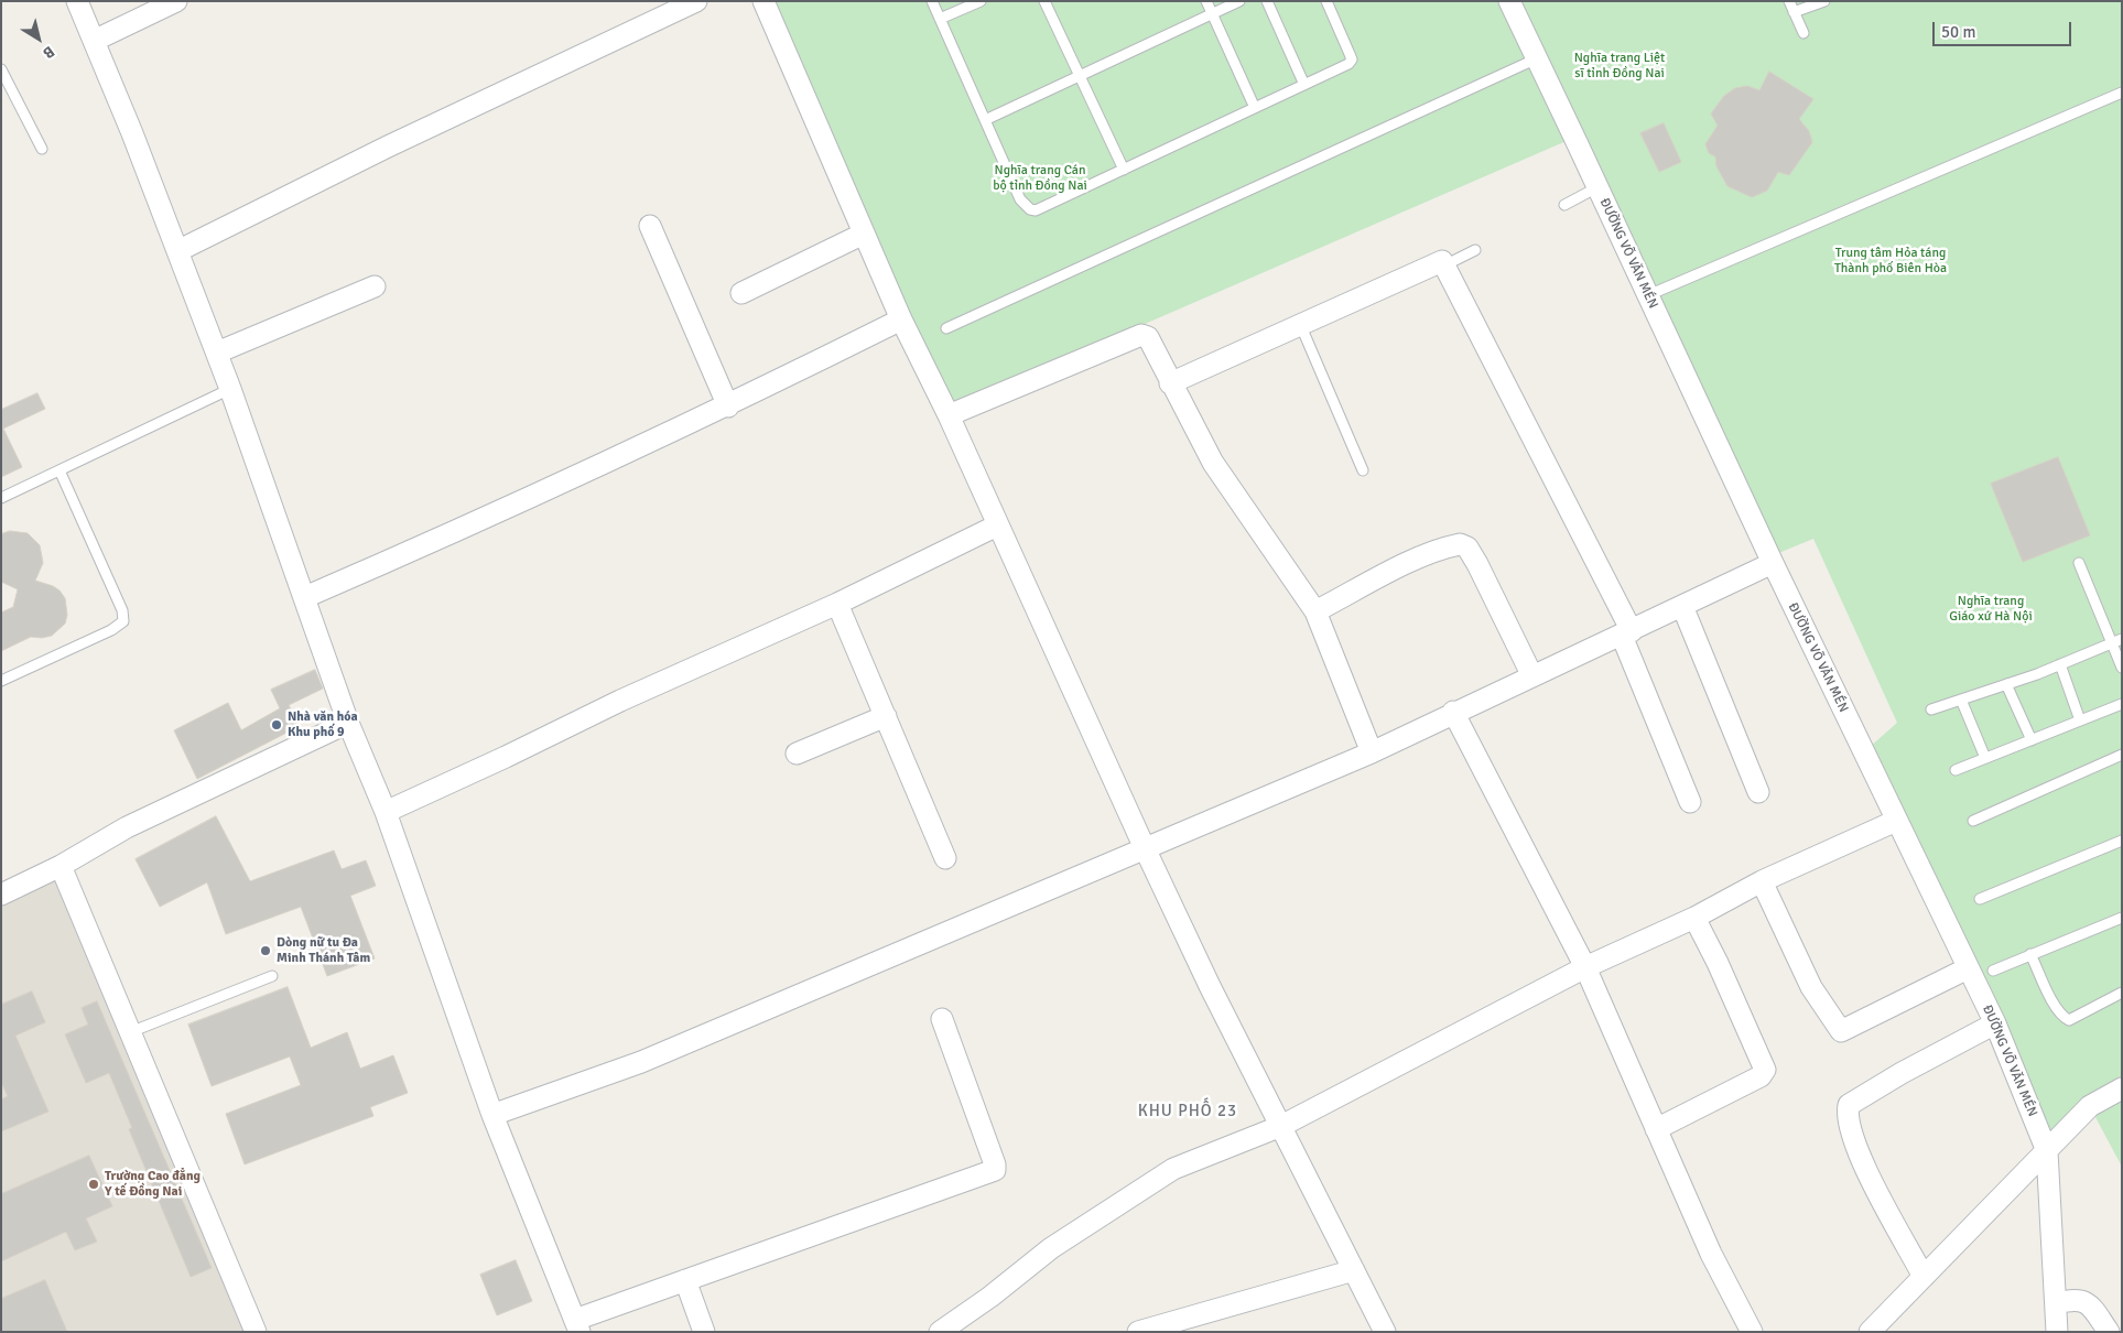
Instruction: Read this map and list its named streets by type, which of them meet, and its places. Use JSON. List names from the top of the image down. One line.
{"streets":{"street":["ĐƯỜNG VÕ VĂN MÉN"]},"districts":["KHU PHỐ 23"],"parks":["Nghĩa trang Liệt sĩ tỉnh Đồng Nai","Nghĩa trang Cán bộ tỉnh Đồng Nai","Trung tâm Hỏa táng Thành phố Biên Hòa","Nghĩa trang Giáo xứ Hà Nội"],"places":["Nhà văn hóa Khu phố 9","Dòng nữ tu Đa Minh Thánh Tâm","Trường Cao đẳng Y tế Đồng Nai"],"scale_bar":"50 m","north":"bottom right"}
